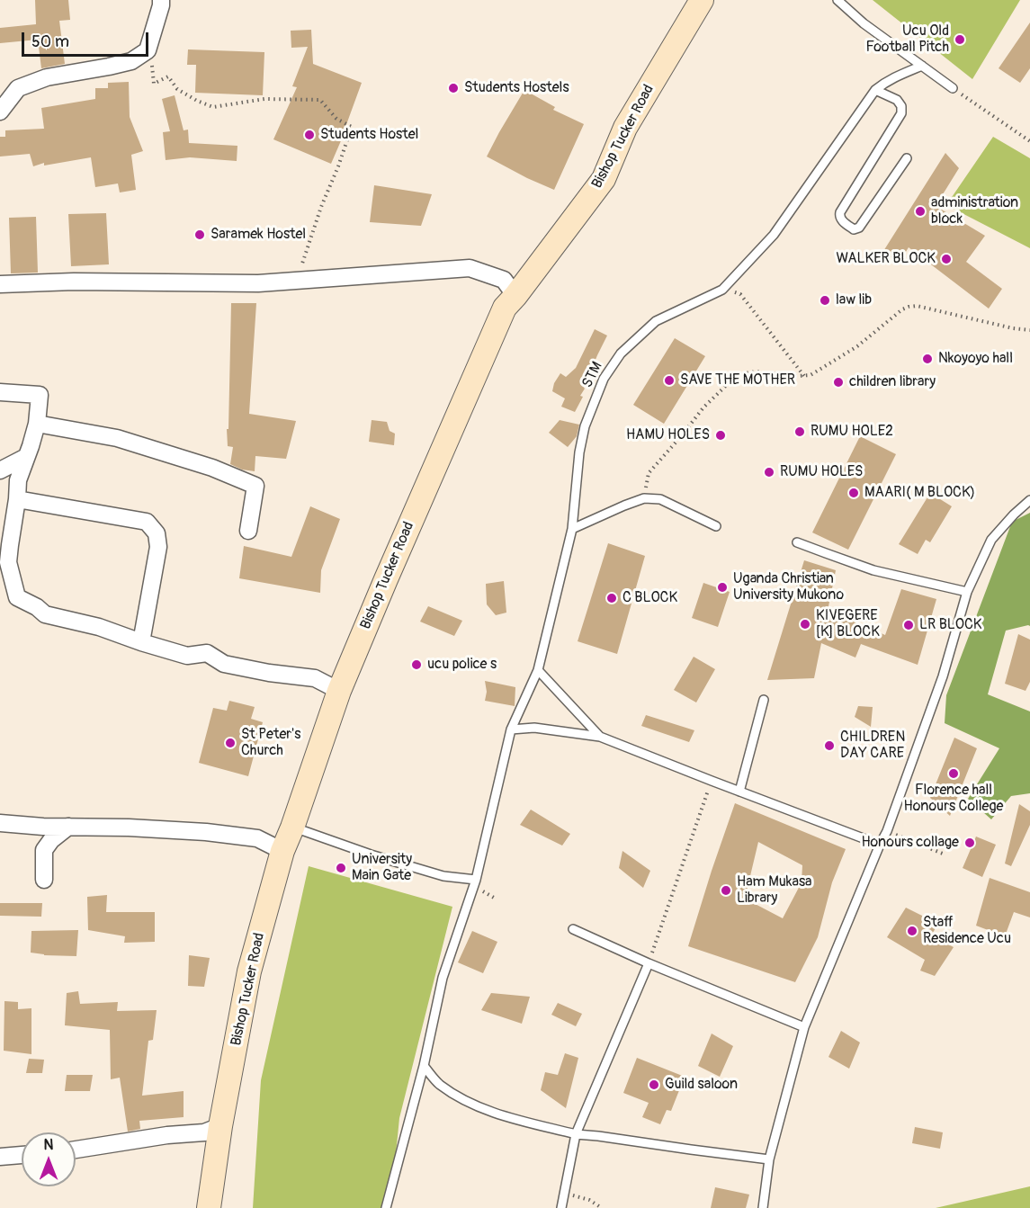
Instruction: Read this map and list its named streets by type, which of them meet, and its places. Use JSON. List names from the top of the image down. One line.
{"streets":{"main road":["Bishop Tucker Road"],"lane":["STM"]},"places":["Ucu Old Football Pitch","Students Hostels","Students Hostel","administration block","Saramek Hostel","WALKER BLOCK","law lib","Nkoyoyo hall","SAVE THE MOTHER","children library","RUMU HOLE2","HAMU HOLES","RUMU HOLES","MAARI( M BLOCK)","Uganda Christian University Mukono","C BLOCK","KIVEGERE [K] BLOCK","LR BLOCK","ucu police s","St Peter's Church","CHILDREN DAY CARE","Florence hall Honours College","Honours collage","University Main Gate","Ham Mukasa Library","Staff Residence Ucu","Guild saloon"],"scale_bar":"50 m","north":"top"}
